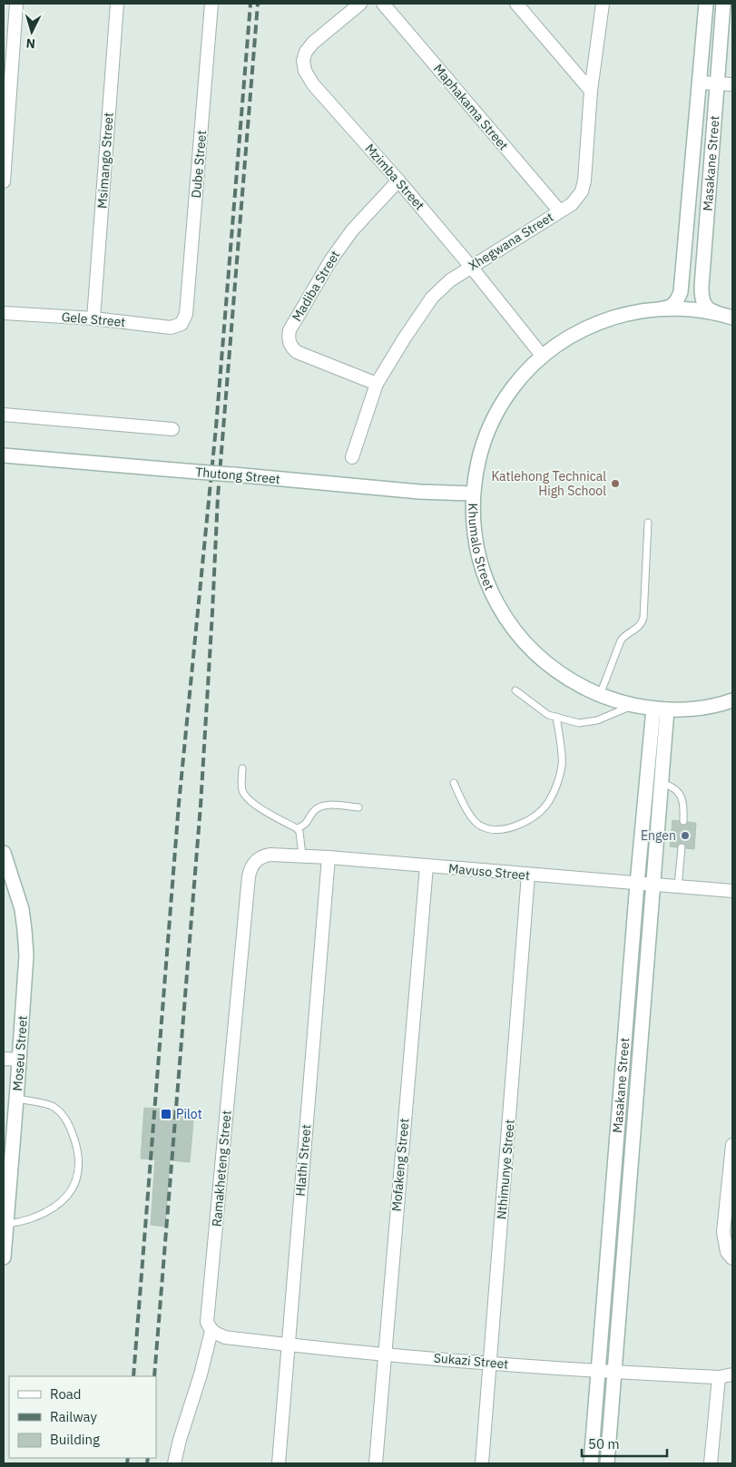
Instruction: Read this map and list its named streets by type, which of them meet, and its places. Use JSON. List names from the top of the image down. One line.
{"streets":{"street":["Maphakama Street","Msimango Street","Masakane Street","Dube Street","Mzimba Street","Xhegwana Street","Madiba Street","Gele Street","Thutong Street","Khumalo Street","Mavuso Street","Moseu Street","Hlathi Street","Mofakeng Street","Ramakheteng Street","Nthimunye Street","Sukazi Street"]},"crossings":[["Maphakama Street","Xhegwana Street"],["Msimango Street","Gele Street"],["Masakane Street","Khumalo Street"],["Masakane Street","Mavuso Street"],["Masakane Street","Sukazi Street"],["Dube Street","Gele Street"],["Mzimba Street","Xhegwana Street"],["Mzimba Street","Madiba Street"],["Mzimba Street","Khumalo Street"],["Xhegwana Street","Madiba Street"],["Thutong Street","Khumalo Street"],["Mavuso Street","Hlathi Street"],["Mavuso Street","Mofakeng Street"],["Mavuso Street","Ramakheteng Street"],["Mavuso Street","Nthimunye Street"],["Hlathi Street","Sukazi Street"],["Mofakeng Street","Sukazi Street"],["Ramakheteng Street","Sukazi Street"],["Nthimunye Street","Sukazi Street"]],"places":{"other":["Katlehong Technical High School","Engen"],"transit":["Pilot"]},"legend":["Road","Railway","Building"],"scale_bar":"50 m","north":"bottom"}
